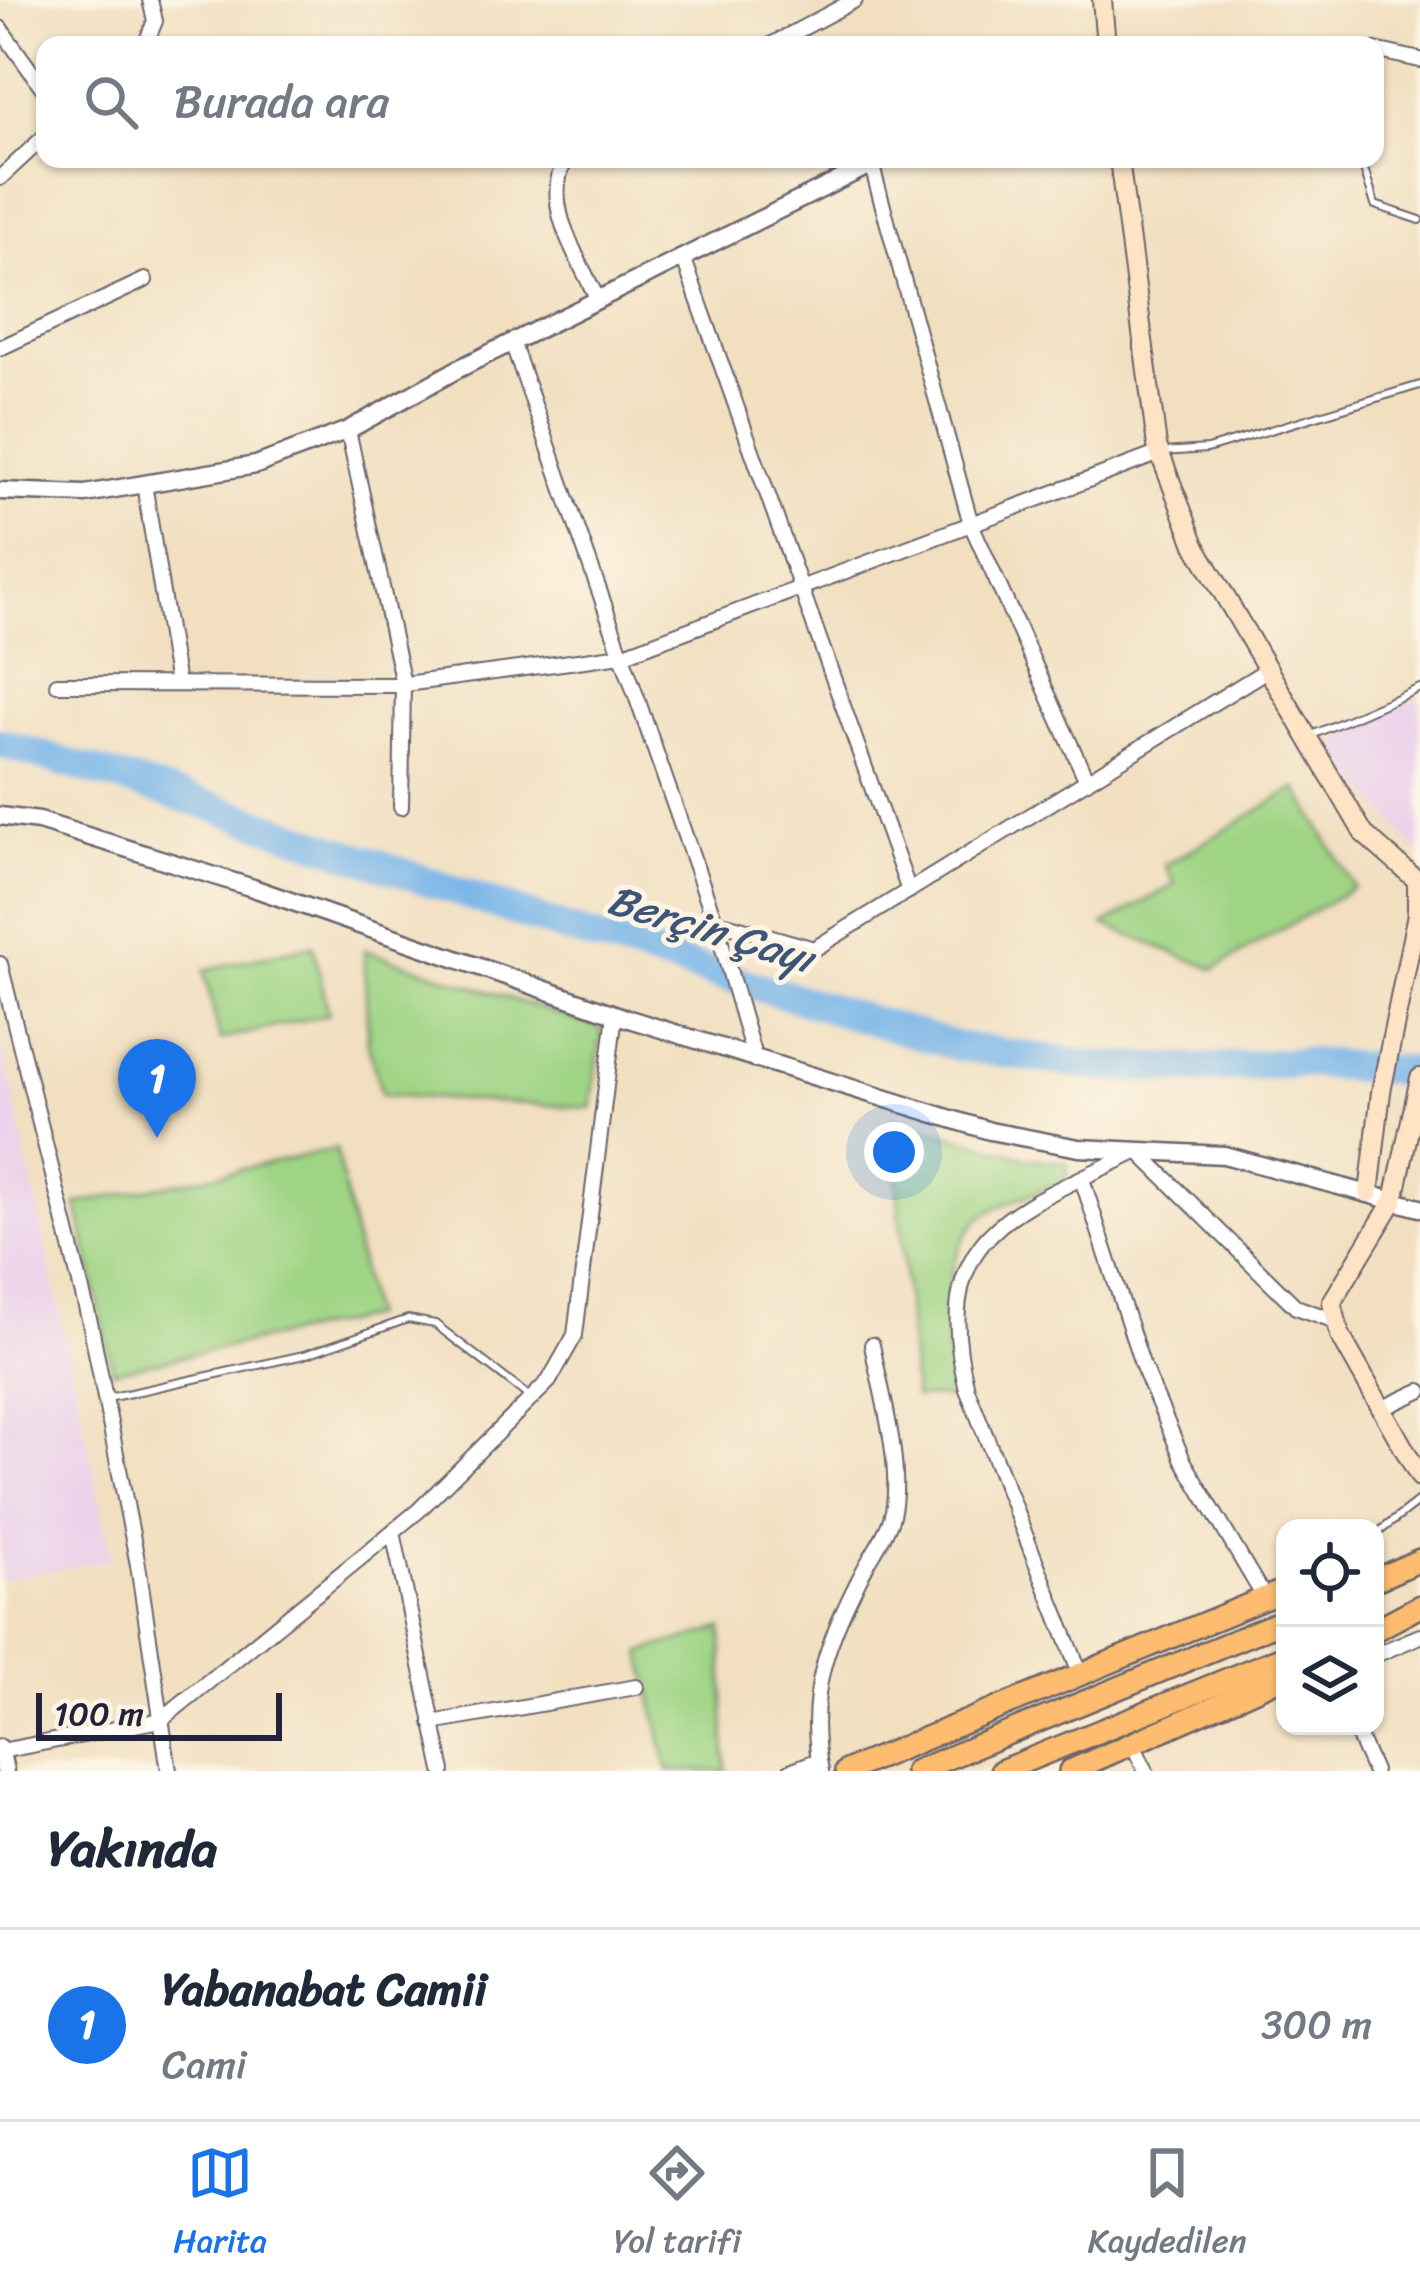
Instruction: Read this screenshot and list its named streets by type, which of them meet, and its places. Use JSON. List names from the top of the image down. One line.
{"water":["Berçin Çayı"],"scale_bar":"100 m","page":{"search":"Burada ara","pins":"1","scale":"100 m","heading":"Yakında","list":[{"mark":"1","name":"Yabanabat Camii","note":"Cami","value":"300 m"}],"nav":["Harita","Yol tarifi","Kaydedilen"]}}
